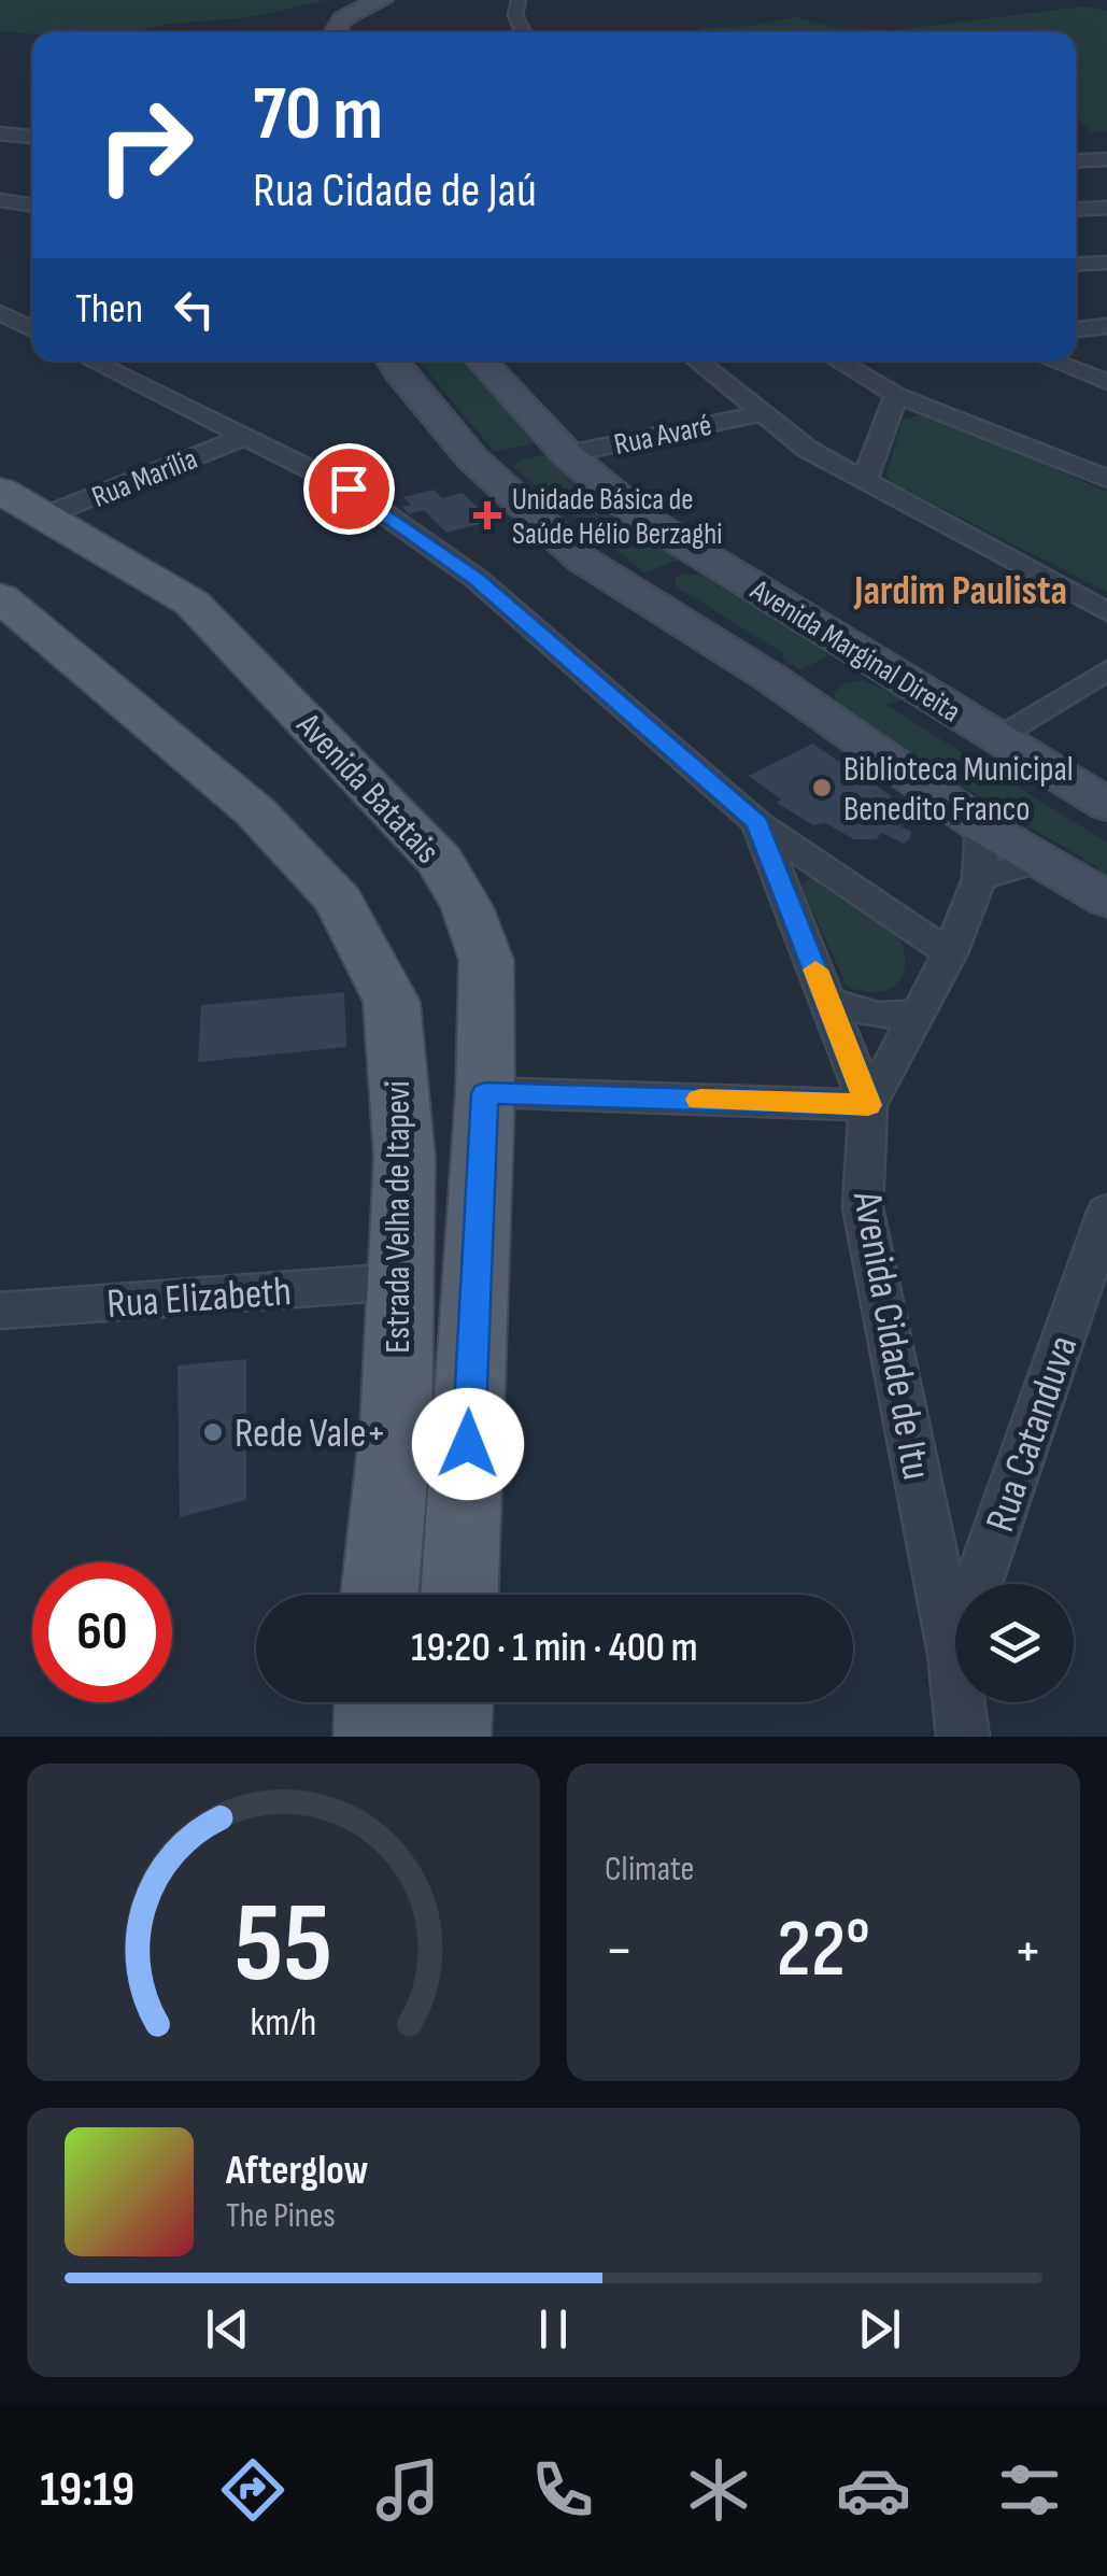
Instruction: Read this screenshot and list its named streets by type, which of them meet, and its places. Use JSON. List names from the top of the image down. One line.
{"streets":{"main road":["Avenida Marginal Direita","Avenida Batatais","Estrada Velha de Itapevi"],"street":["Rua Avaré","Rua Marília","Rua Elizabeth","Avenida Cidade de Itu","Rua Catanduva"]},"crossings":[["Rua Avaré","Avenida Marginal Direita"],["Rua Marília","Avenida Batatais"],["Rua Marília","Avenida Cidade de Itu"],["Estrada Velha de Itapevi","Rua Elizabeth"],["Avenida Cidade de Itu","Rua Catanduva"]],"districts":["Jardim Paulista"],"places":{"health":["Unidade Básica de Saúde Hélio Berzaghi"],"other":["Biblioteca Municipal Benedito Franco","Rede Vale+"]},"page":{"turn":["70 m","Rua Cidade de Jaú"],"then":"Then","limit":"60","trip":"19:20 · 1 min · 400 m","tile":"Climate","heat":["−","22°","+"],"song":["Afterglow","The Pines"],"tabs":"19:19","gauge":["55","km/h"]}}
